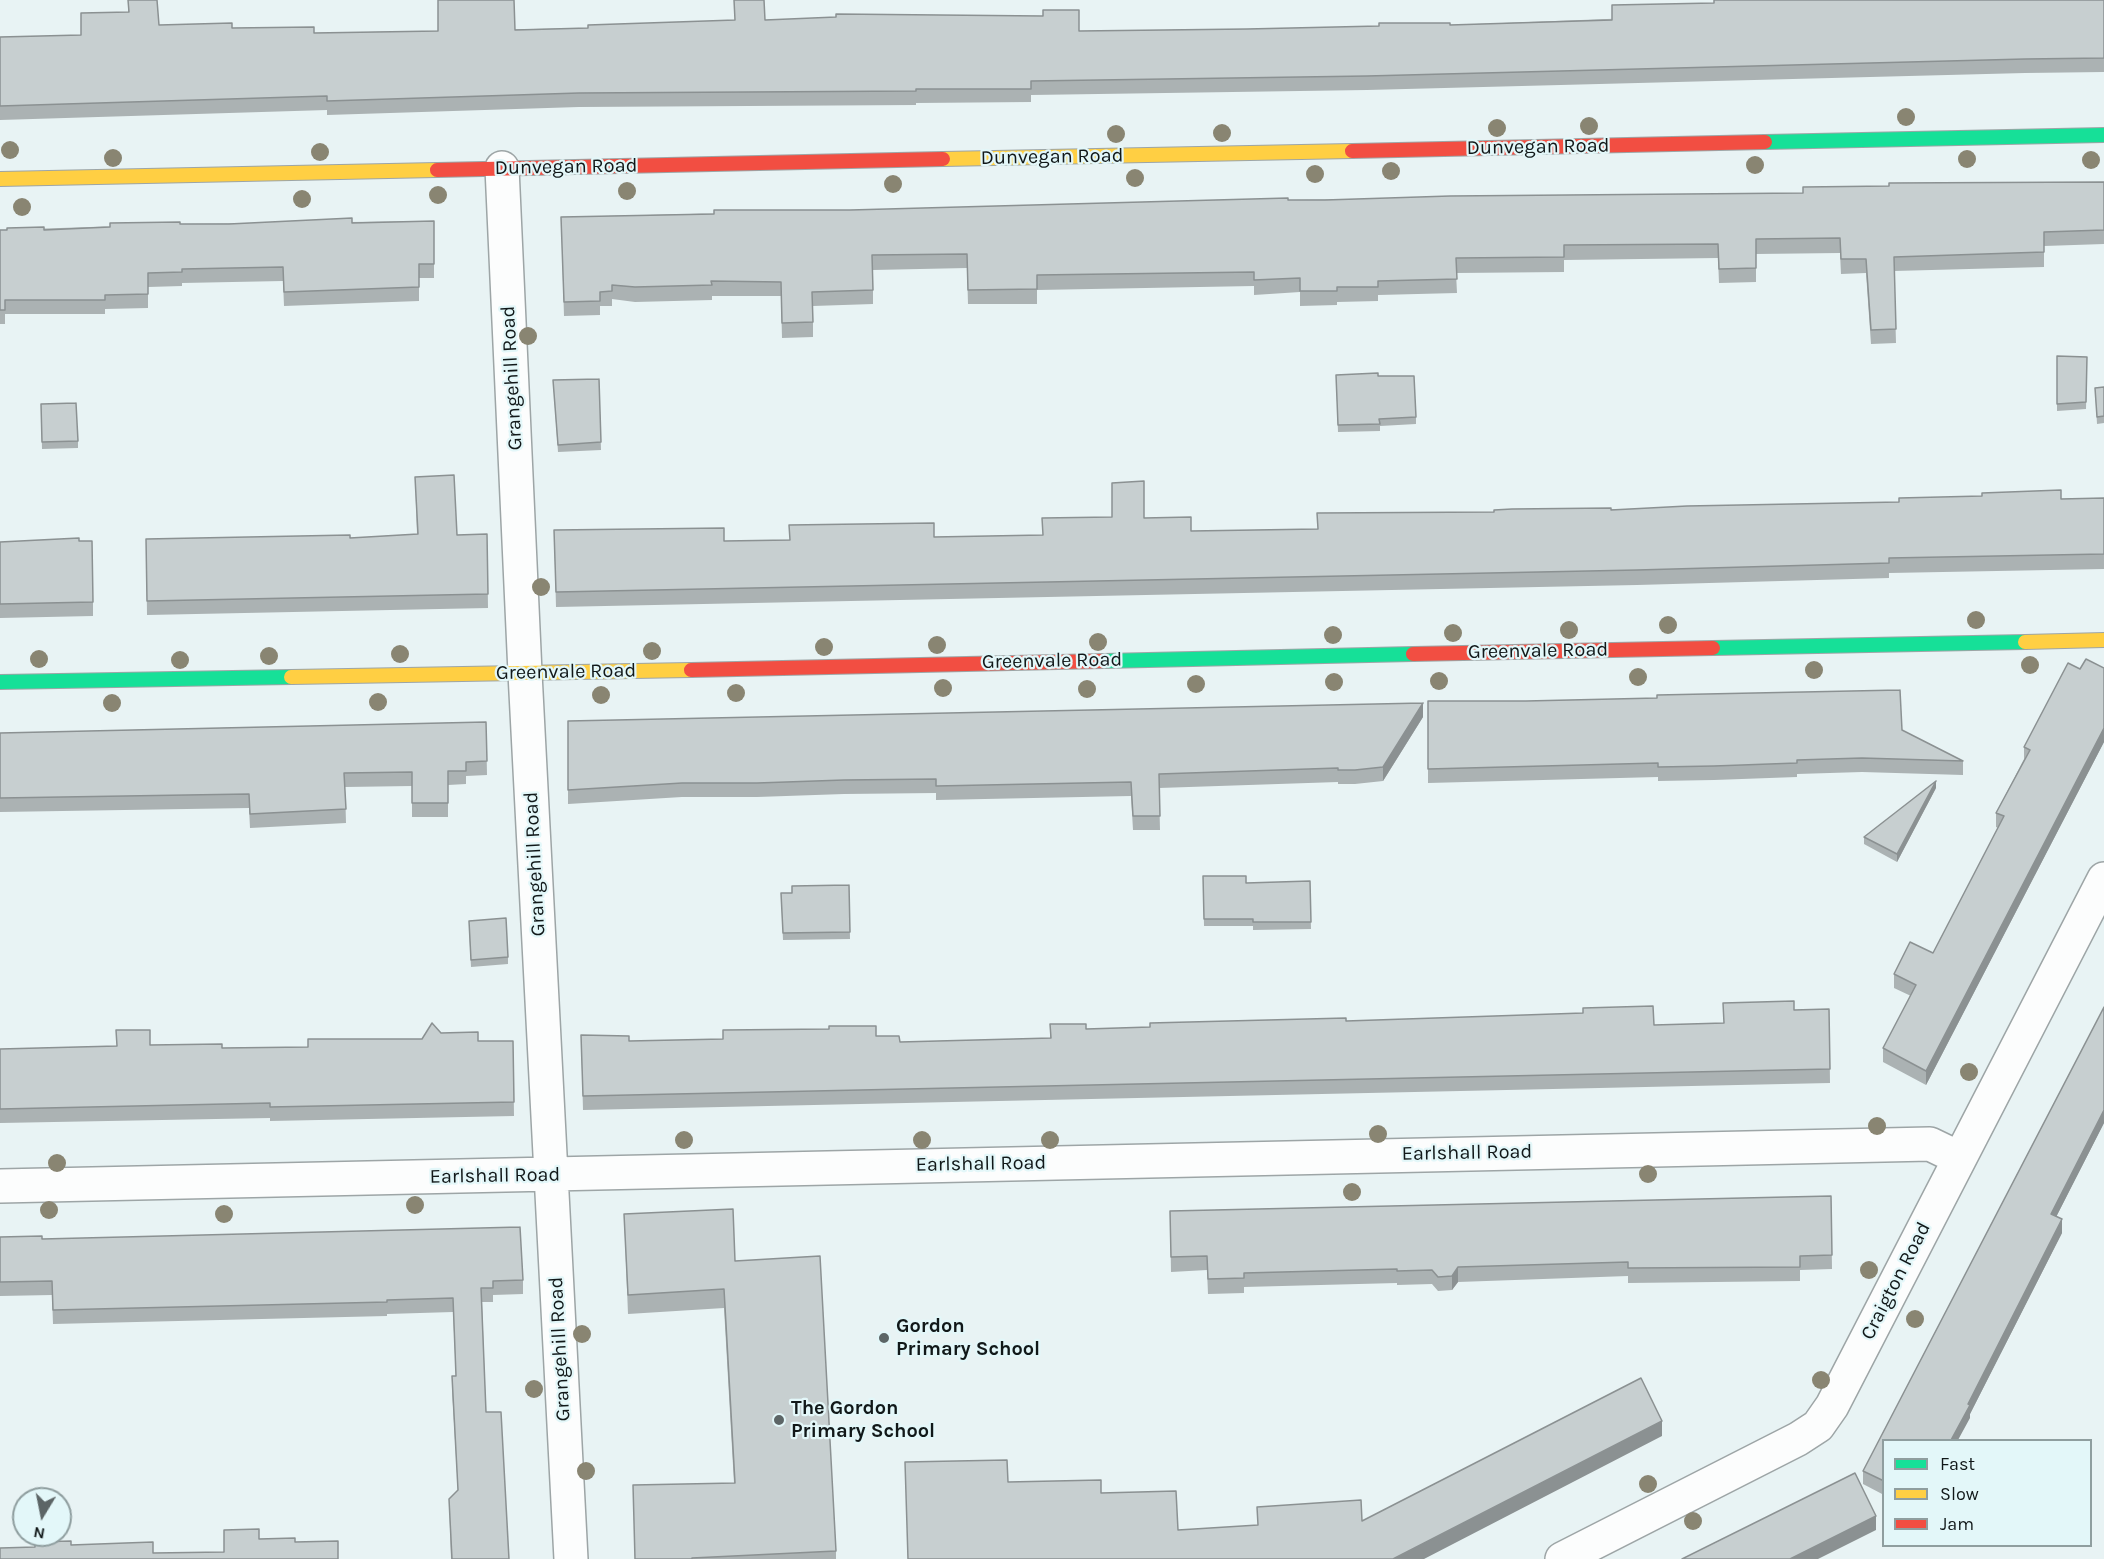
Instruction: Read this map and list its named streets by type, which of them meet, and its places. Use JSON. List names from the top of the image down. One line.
{"streets":{"street":["Dunvegan Road","Grangehill Road","Greenvale Road","Earlshall Road","Craigton Road"]},"crossings":[["Dunvegan Road","Grangehill Road"],["Grangehill Road","Greenvale Road"],["Grangehill Road","Earlshall Road"],["Earlshall Road","Craigton Road"]],"places":["Gordon Primary School","The Gordon Primary School"],"legend":["Fast","Slow","Jam"],"north":"bottom"}
